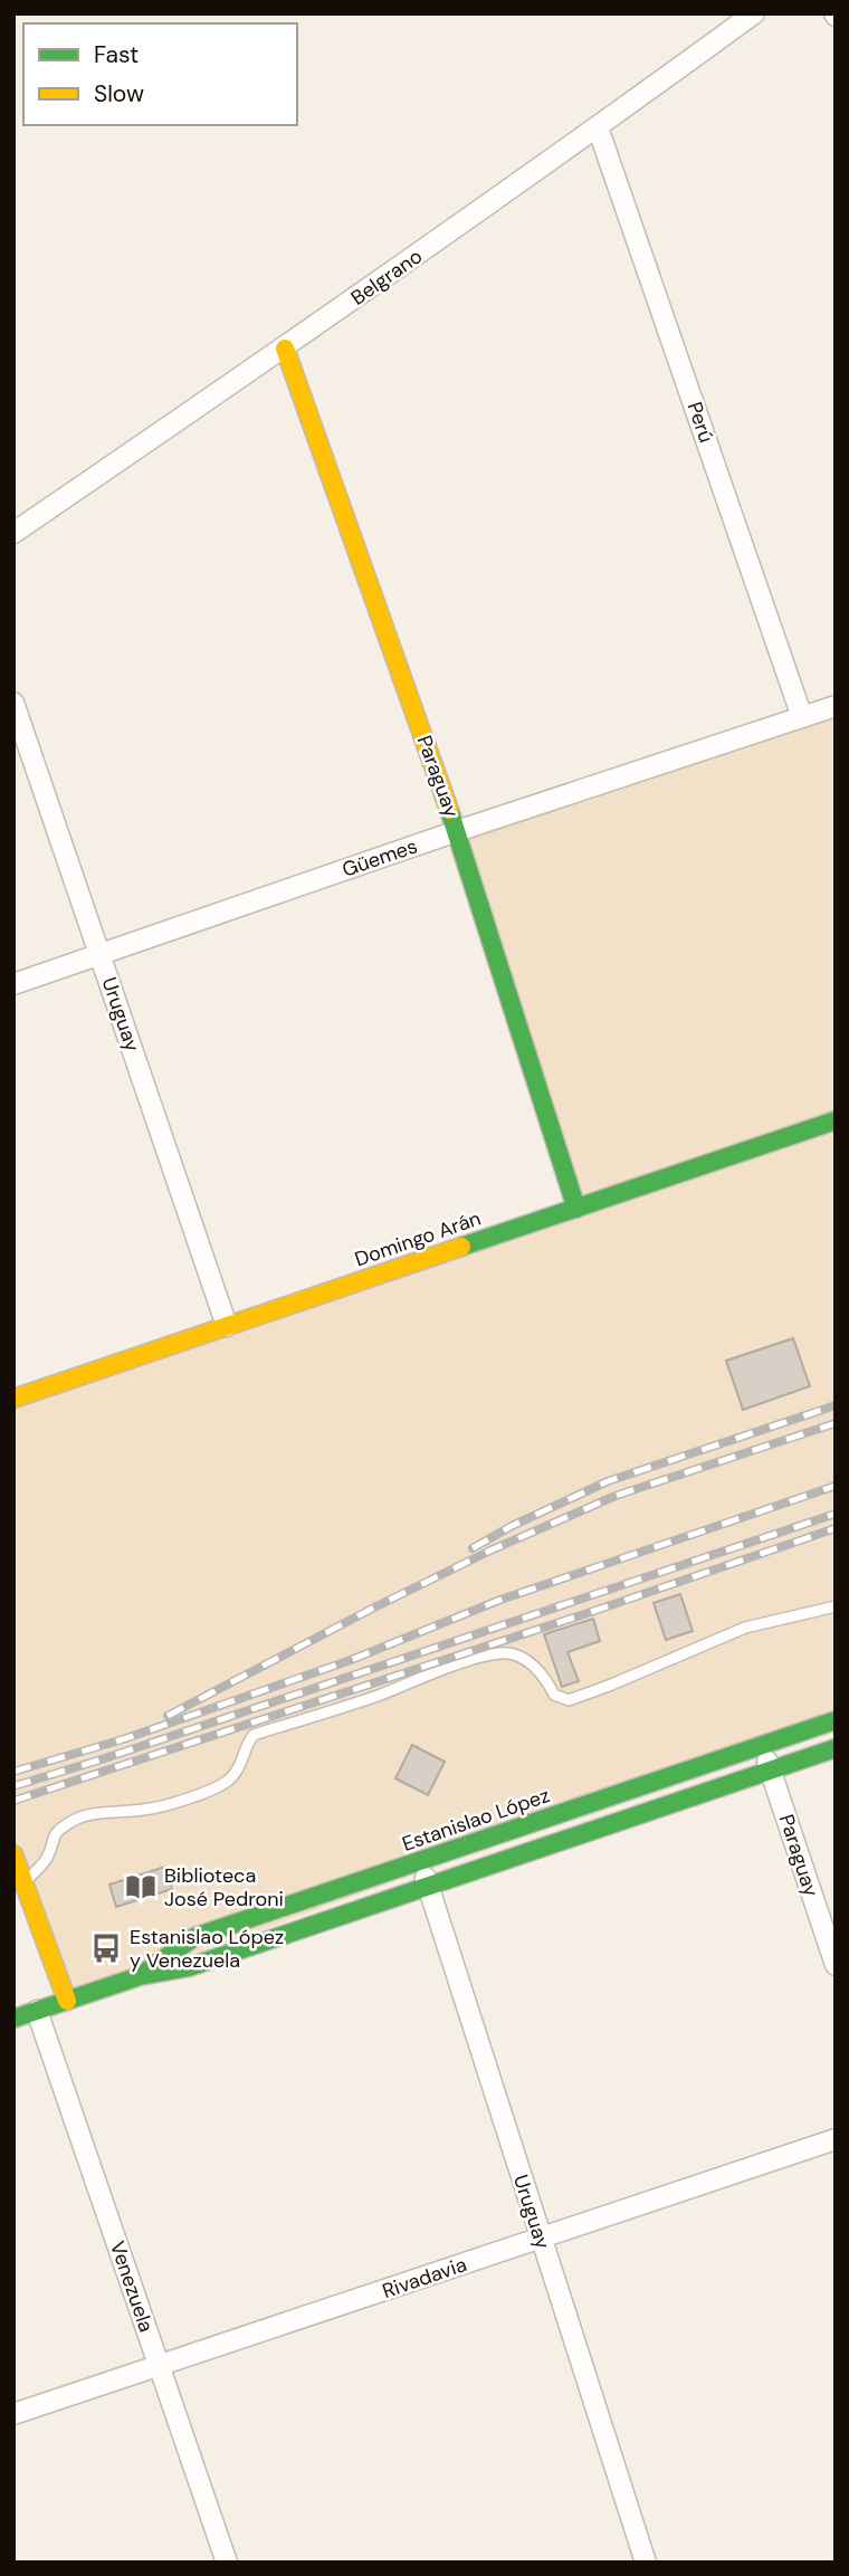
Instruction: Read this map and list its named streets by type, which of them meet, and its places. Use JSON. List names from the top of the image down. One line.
{"streets":{"street":["Belgrano","Perú","Paraguay","Güemes","Uruguay","Domingo Arán","Estanislao López","Rivadavia","Venezuela"]},"crossings":[["Belgrano","Perú"],["Belgrano","Paraguay"],["Perú","Güemes"],["Paraguay","Güemes"],["Paraguay","Domingo Arán"],["Paraguay","Estanislao López"],["Güemes","Uruguay"],["Uruguay","Domingo Arán"],["Uruguay","Estanislao López"],["Uruguay","Rivadavia"],["Estanislao López","Venezuela"],["Rivadavia","Venezuela"]],"places":{"library":["Biblioteca José Pedroni"],"bus stop":["Estanislao López y Venezuela"]},"legend":["Fast","Slow"]}
